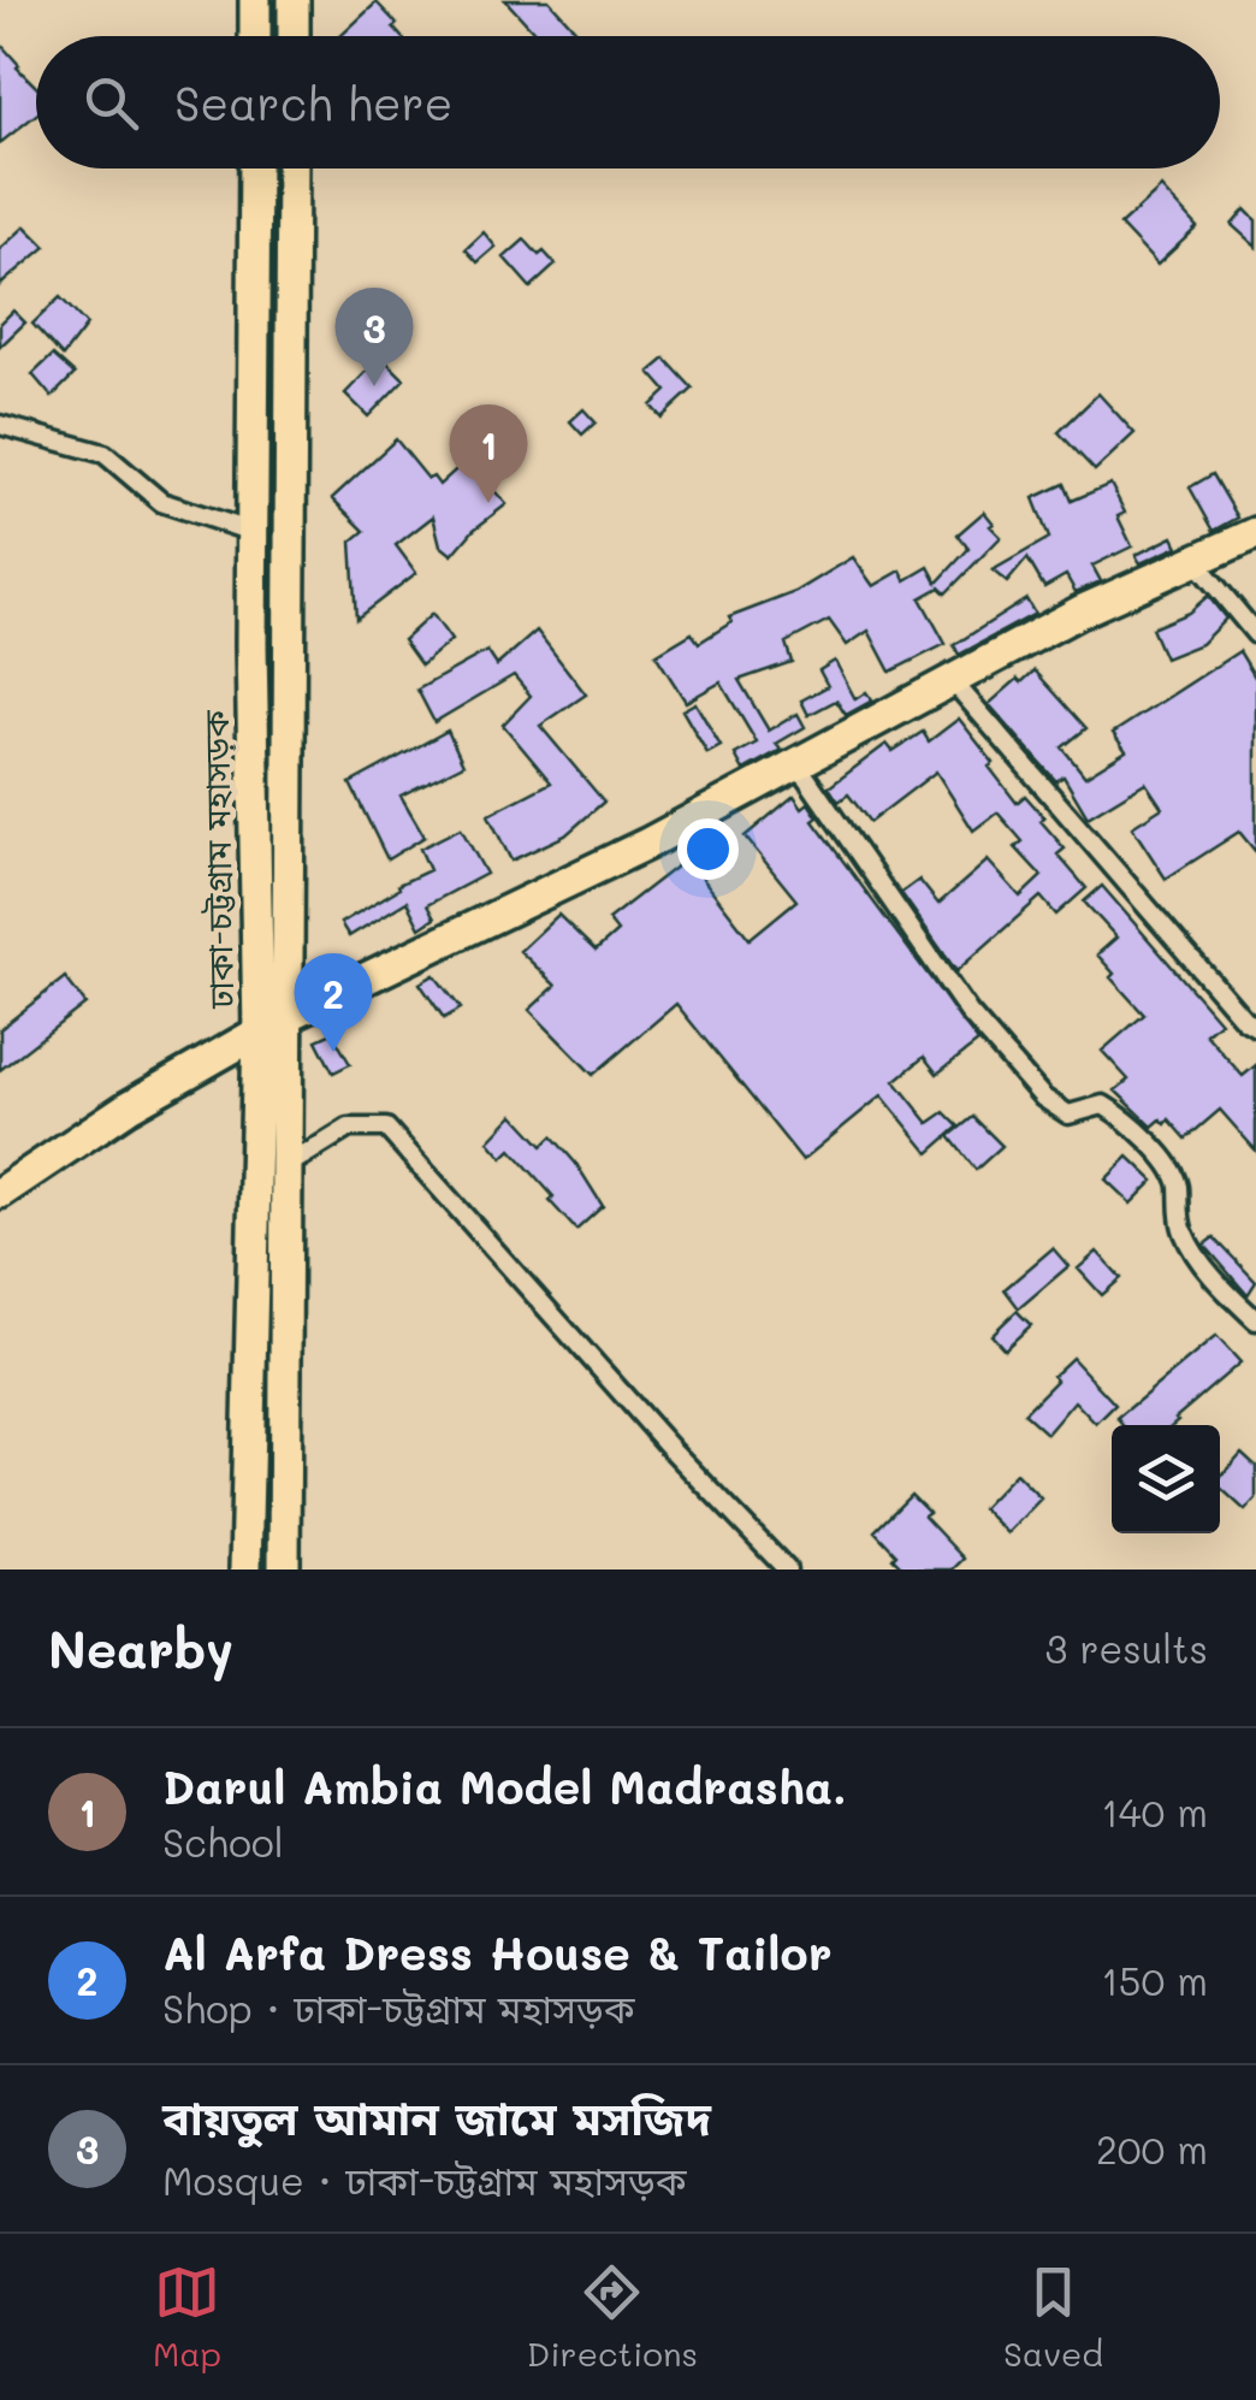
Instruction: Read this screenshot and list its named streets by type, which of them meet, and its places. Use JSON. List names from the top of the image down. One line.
{"streets":{"highway":["ঢাকা-চট্টগ্রাম মহাসড়ক"]},"page":{"search":"Search here","pins":["3","1","2"],"heading":["Nearby","3 results"],"list":[{"mark":"1","name":"Darul Ambia Model Madrasha.","note":"School","value":"140 m"},{"mark":"2","name":"Al Arfa Dress House & Tailor","note":"Shop · ঢাকা-চট্টগ্রাম মহাসড়ক","value":"150 m"},{"mark":"3","name":"বায়তুল আমান জামে মসজিদ","note":"Mosque · ঢাকা-চট্টগ্রাম মহাসড়ক","value":"200 m"}],"nav":["Map","Directions","Saved"]}}
